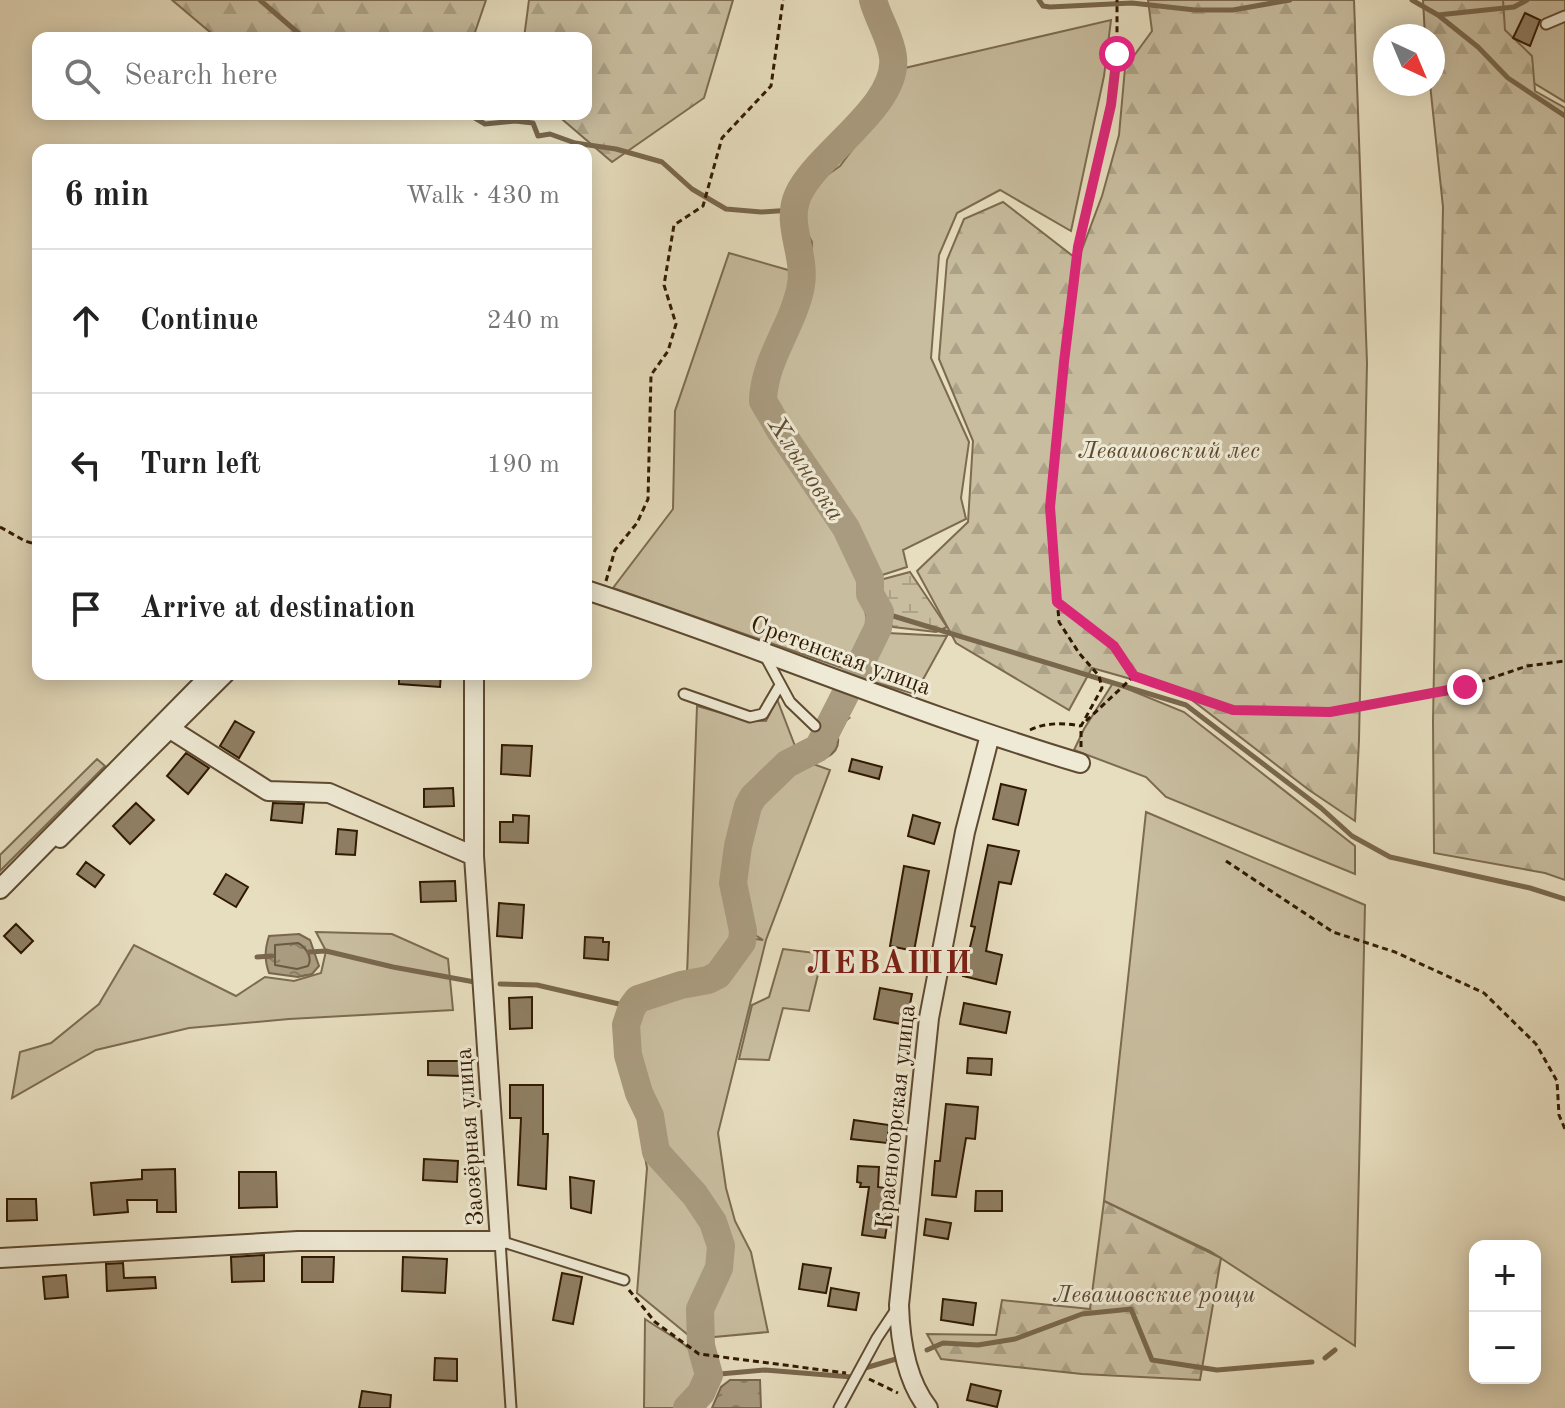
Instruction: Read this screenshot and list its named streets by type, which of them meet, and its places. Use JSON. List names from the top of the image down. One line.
{"streets":{"street":["Сретенская улица","Красногорская улица","Заозёрная улица"]},"crossings":[["Сретенская улица","Красногорская улица"]],"districts":["ЛЕВАШИ"],"water":["Хлыновка"],"parks":["Левашовский лес","Левашовские рощи"],"north":"bottom right","page":{"search":"Search here","heading":["6 min","Walk · 430 m"],"list":[["Continue","240 m"],["Turn left","190 m"],"Arrive at destination"],"map_buttons":["+","−"]}}
